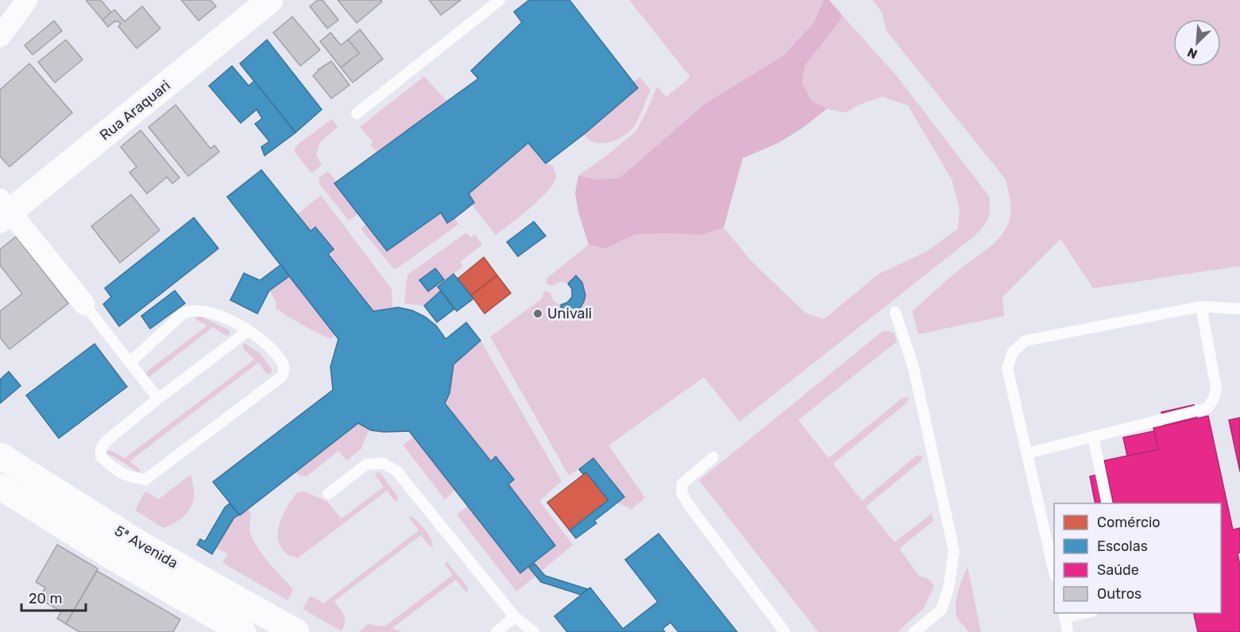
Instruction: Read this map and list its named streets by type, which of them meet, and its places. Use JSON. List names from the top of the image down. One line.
{"streets":{"main road":["Rua Araquari","5ª Avenida"]},"places":["Univali"],"legend":["Comércio","Escolas","Saúde","Outros"],"scale_bar":"20 m","north":"bottom left"}
